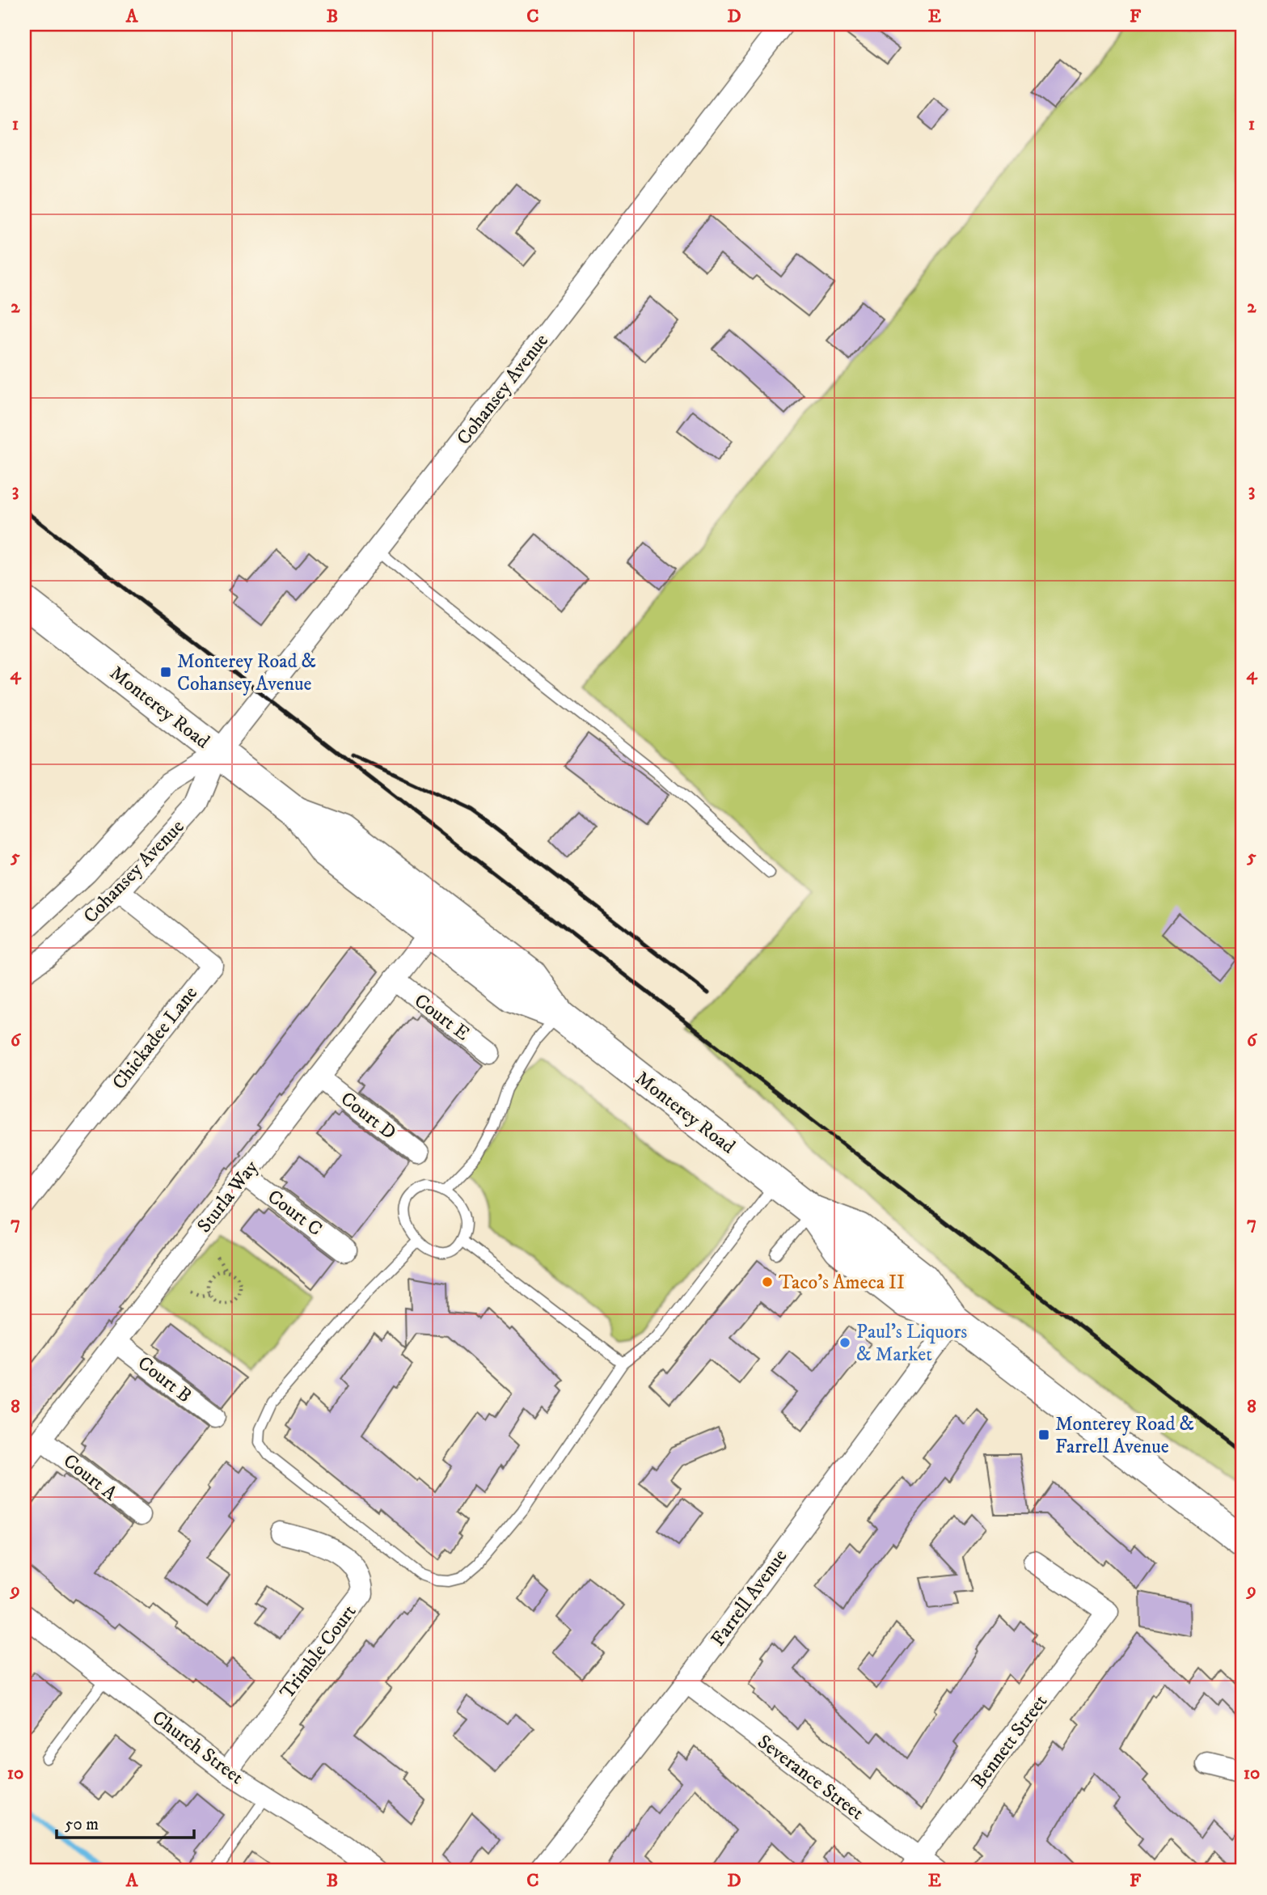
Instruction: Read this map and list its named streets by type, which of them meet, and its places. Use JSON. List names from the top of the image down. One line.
{"streets":{"main road":["Monterey Road"],"street":["Cohansey Avenue","Court E","Chickadee Lane","Court D","Sturla Way","Court C","Court B","Court A","Farrell Avenue","Trimble Court","Bennett Street","Church Street","Severance Street"]},"crossings":[["Cohansey Avenue","Monterey Road"],["Cohansey Avenue","Chickadee Lane"],["Monterey Road","Sturla Way"],["Monterey Road","Farrell Avenue"],["Court E","Sturla Way"],["Court D","Sturla Way"],["Sturla Way","Court C"],["Sturla Way","Court B"],["Sturla Way","Court A"],["Farrell Avenue","Severance Street"],["Trimble Court","Church Street"],["Bennett Street","Severance Street"]],"places":{"transit":["Monterey Road & Cohansey Avenue","Monterey Road & Farrell Avenue"],"other":["Taco's Ameca II","Paul's Liquors & Market"]},"scale_bar":"50 m","grid":{"columns":["A","B","C","D","E","F"],"rows":["1","2","3","4","5","6","7","8","9","10"]}}
